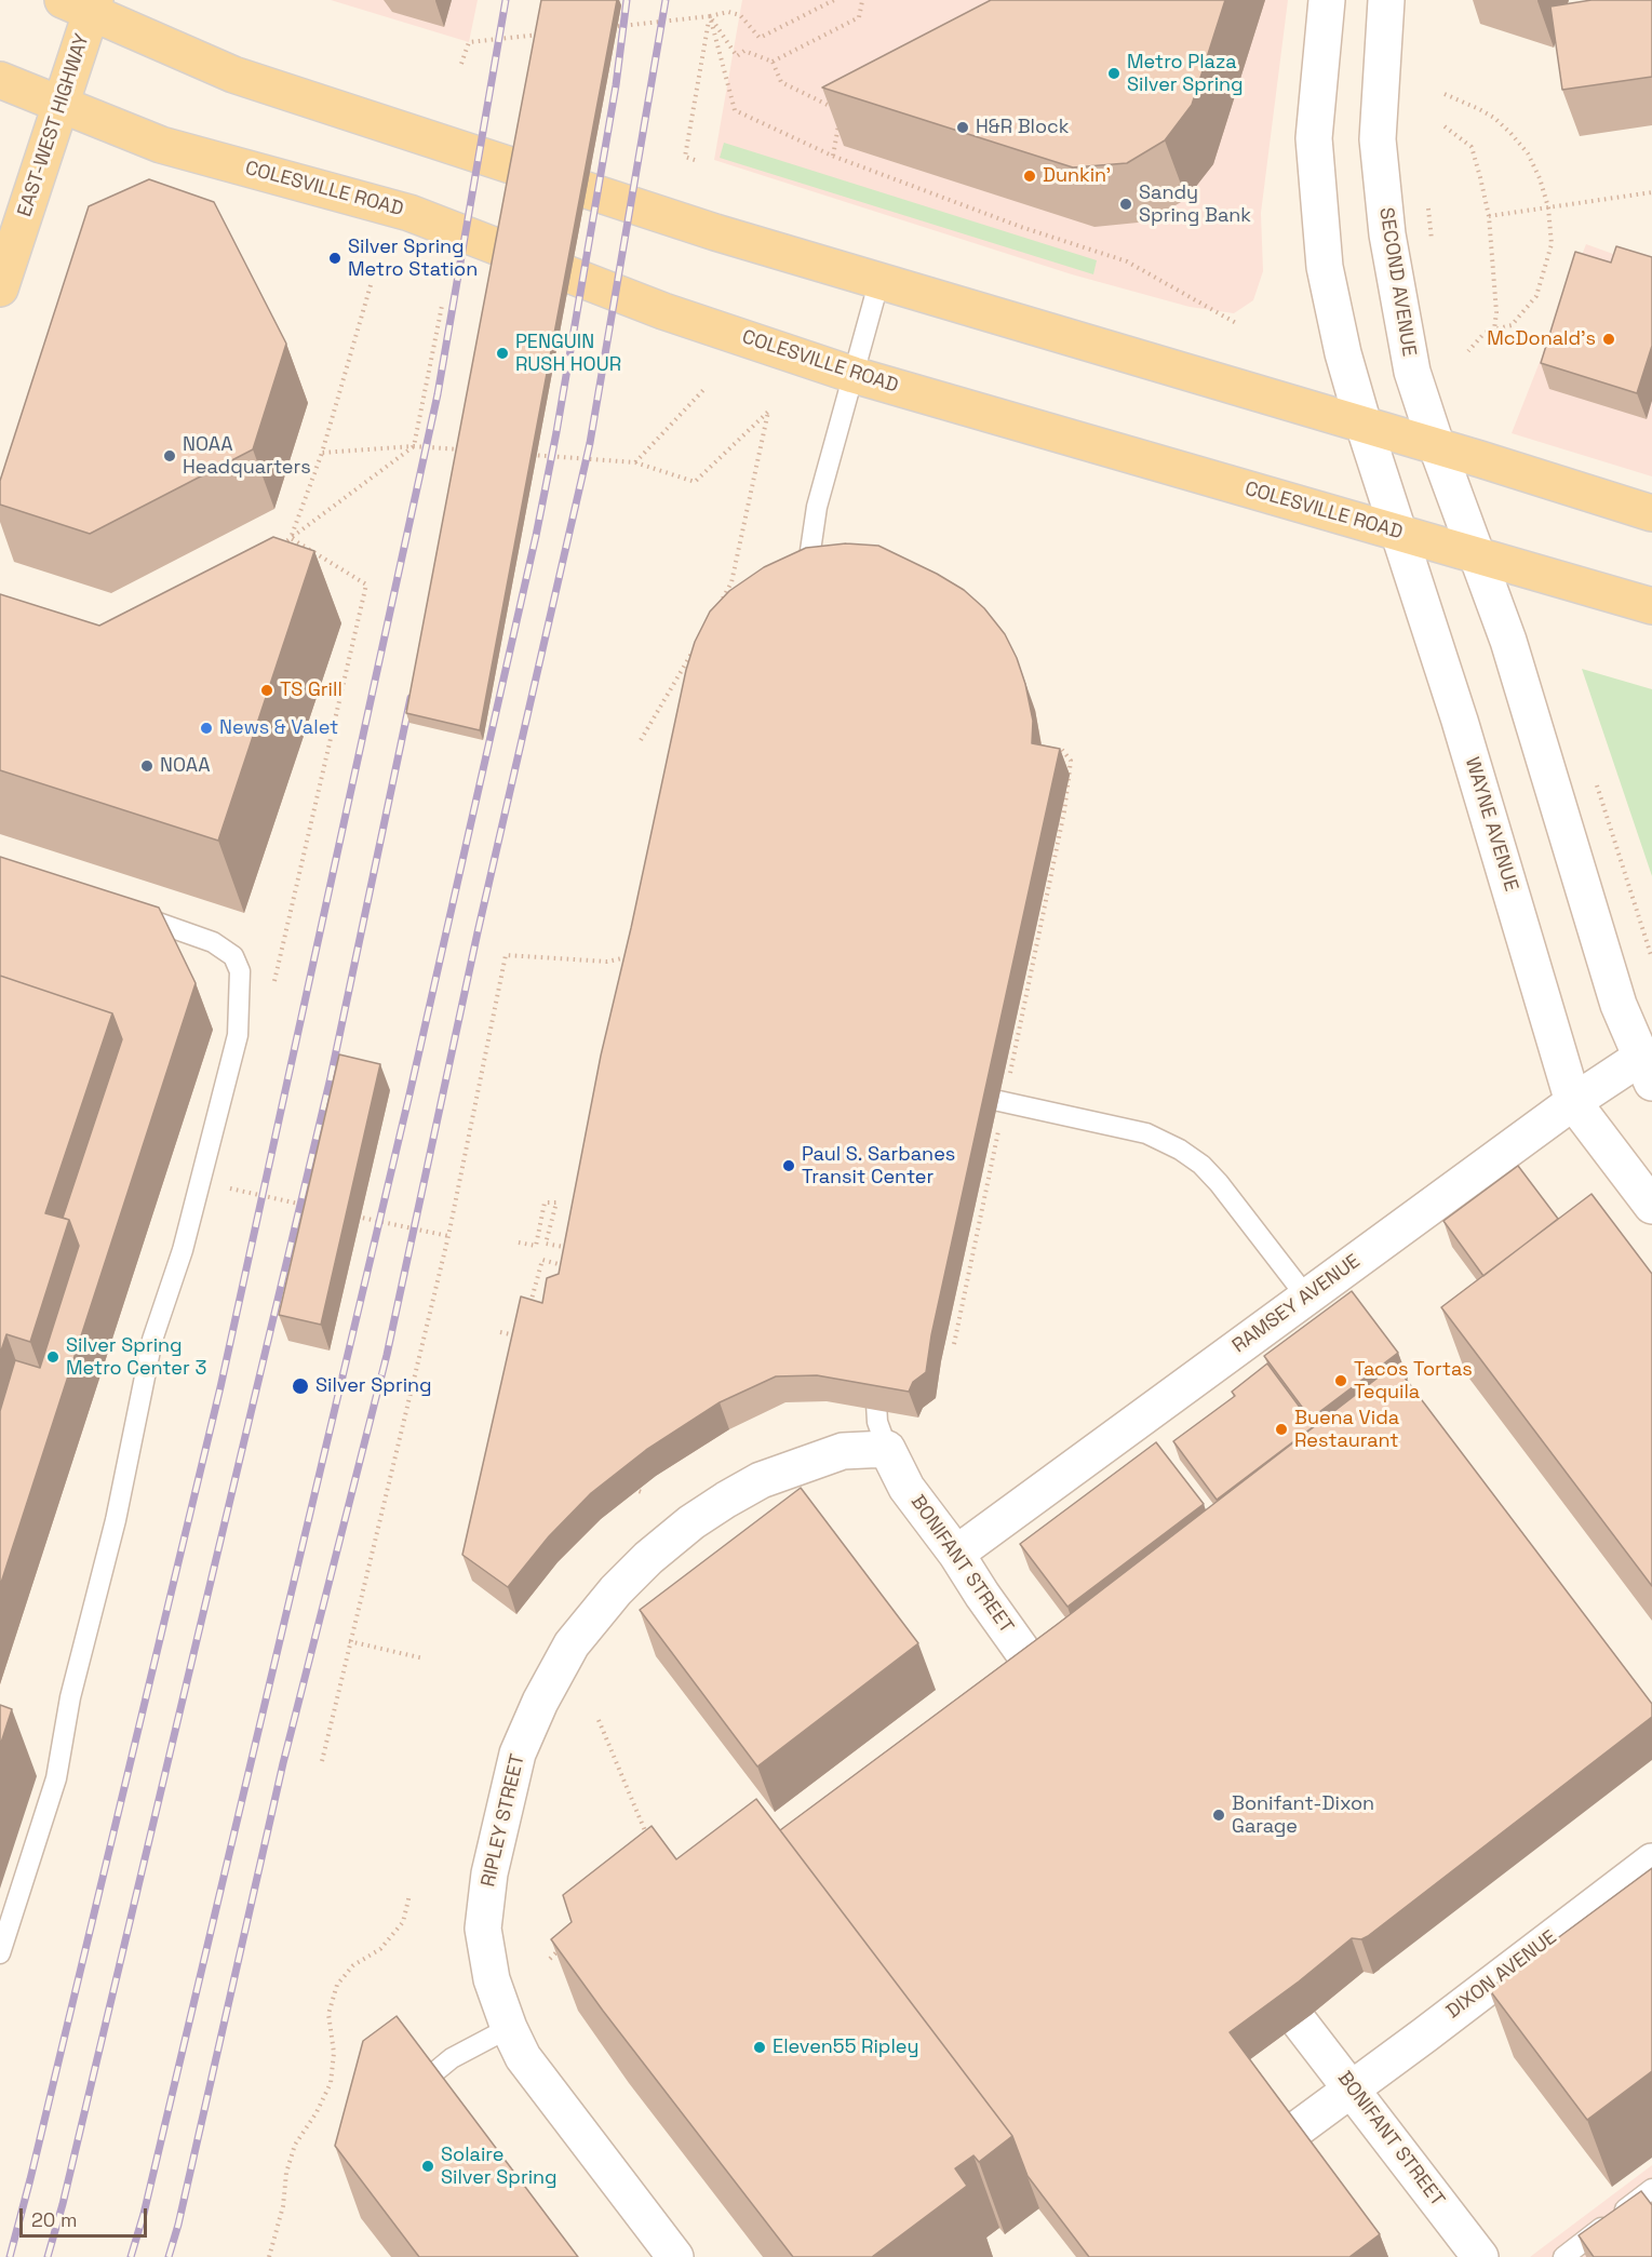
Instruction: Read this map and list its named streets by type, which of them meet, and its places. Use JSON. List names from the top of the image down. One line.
{"streets":{"main road":["EAST-WEST HIGHWAY","COLESVILLE ROAD"],"street":["SECOND AVENUE","WAYNE AVENUE","RAMSEY AVENUE","BONIFANT STREET","RIPLEY STREET","DIXON AVENUE"]},"crossings":[["EAST-WEST HIGHWAY","COLESVILLE ROAD"],["COLESVILLE ROAD","SECOND AVENUE"],["COLESVILLE ROAD","WAYNE AVENUE"],["WAYNE AVENUE","RAMSEY AVENUE"],["RAMSEY AVENUE","BONIFANT STREET"],["BONIFANT STREET","RIPLEY STREET"],["BONIFANT STREET","DIXON AVENUE"]],"places":["Metro Plaza Silver Spring","H&R Block","Dunkin'","Sandy Spring Bank","Silver Spring Metro Station","McDonald's","PENGUIN RUSH HOUR","NOAA Headquarters","TS Grill","News & Valet","NOAA","Paul S. Sarbanes Transit Center","Silver Spring Metro Center 3","Tacos Tortas Tequila","Silver Spring","Buena Vida Restaurant","Bonifant-Dixon Garage","Eleven55 Ripley","Solaire Silver Spring"],"scale_bar":"20 m"}
